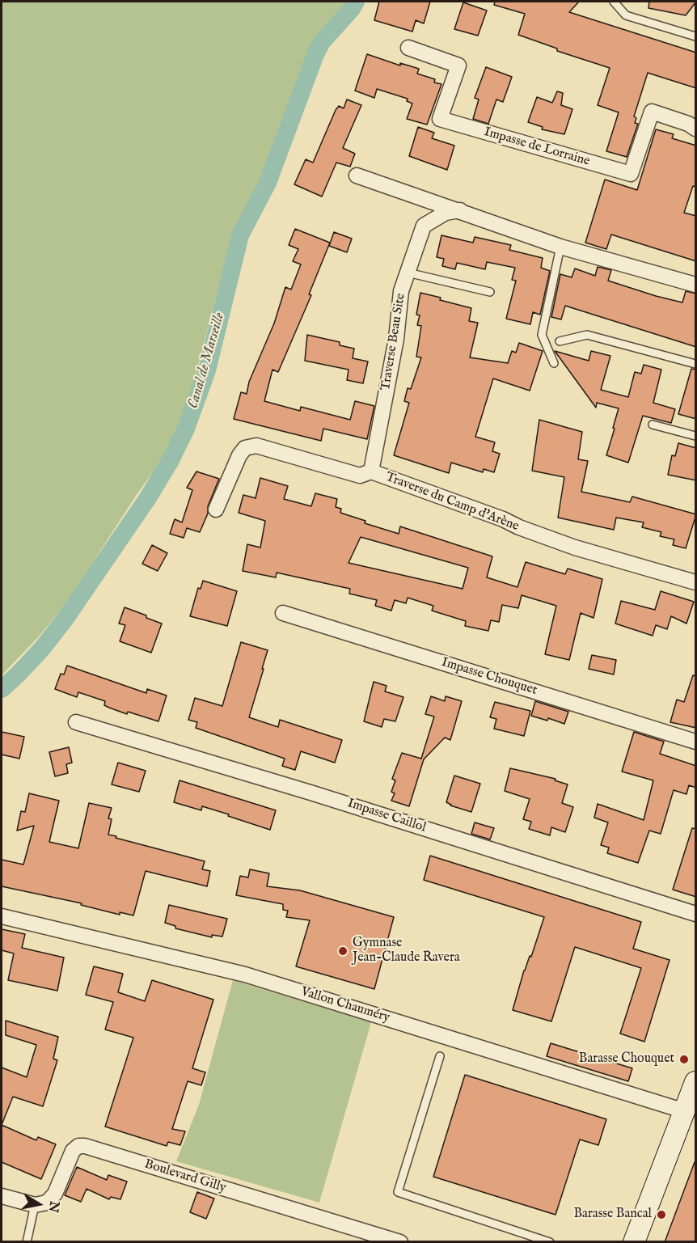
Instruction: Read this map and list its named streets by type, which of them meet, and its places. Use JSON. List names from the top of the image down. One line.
{"streets":{"street":["Impasse de Lorraine","Traverse Beau Site","Traverse du Camp d'Arène","Impasse Chouquet","Impasse Caillol","Vallon Chauméry","Boulevard Gilly"]},"crossings":[["Traverse Beau Site","Traverse du Camp d'Arène"]],"water":["Canal de Marseille"],"places":["Gymnase Jean-Claude Ravera","Barasse Chouquet","Barasse Bancal"],"north":"right"}
